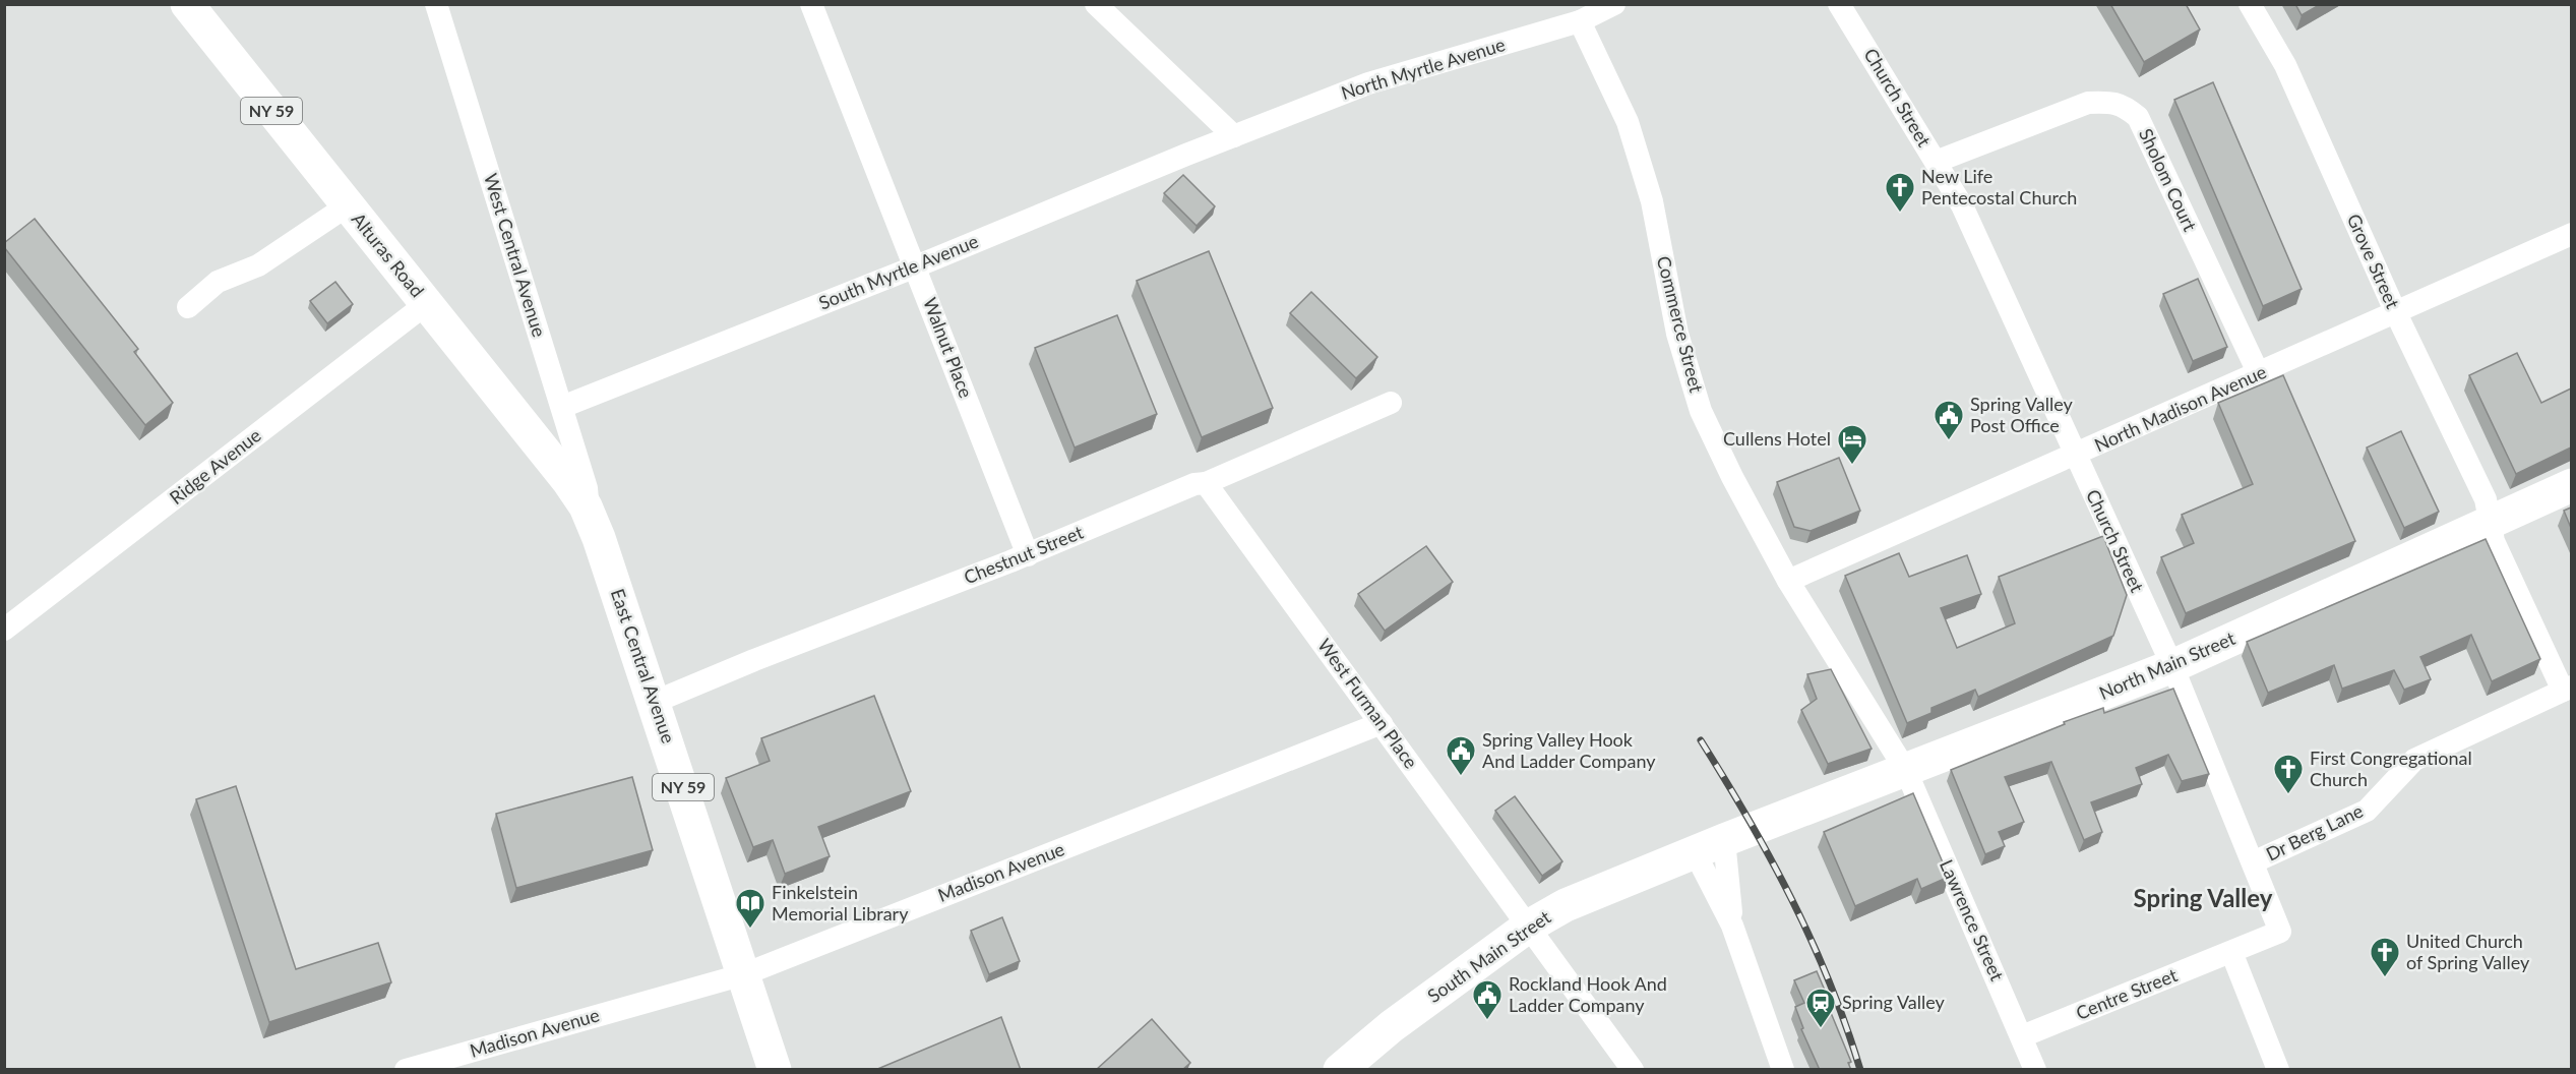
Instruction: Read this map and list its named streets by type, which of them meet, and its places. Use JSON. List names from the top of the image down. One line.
{"streets":{"main road":["NY 59","Alturas Road","East Central Avenue","North Main Street","South Main Street"],"street":["North Myrtle Avenue","Church Street","Sholom Court","West Central Avenue","Grove Street","South Myrtle Avenue","Commerce Street","Walnut Place","North Madison Avenue","Ridge Avenue","Chestnut Street","West Furman Place","Dr Berg Lane","Madison Avenue","Lawrence Street","Centre Street"]},"crossings":[["North Myrtle Avenue","South Myrtle Avenue"],["North Myrtle Avenue","Commerce Street"],["Church Street","Sholom Court"],["Church Street","North Madison Avenue"],["Church Street","North Main Street"],["Church Street","Dr Berg Lane"],["Church Street","Centre Street"],["Sholom Court","North Madison Avenue"],["Alturas Road","West Central Avenue"],["Alturas Road","Ridge Avenue"],["Alturas Road","East Central Avenue"],["West Central Avenue","South Myrtle Avenue"],["West Central Avenue","East Central Avenue"],["Grove Street","North Madison Avenue"],["Grove Street","North Main Street"],["Grove Street","Dr Berg Lane"],["South Myrtle Avenue","Walnut Place"],["Commerce Street","North Madison Avenue"],["Commerce Street","North Main Street"],["Commerce Street","Lawrence Street"],["Walnut Place","Chestnut Street"],["Chestnut Street","East Central Avenue"],["Chestnut Street","West Furman Place"],["East Central Avenue","Madison Avenue"],["North Main Street","Dr Berg Lane"],["North Main Street","Lawrence Street"],["North Main Street","South Main Street"],["West Furman Place","Madison Avenue"],["West Furman Place","South Main Street"],["Lawrence Street","Centre Street"]],"districts":["Spring Valley"],"places":{"church":["New Life Pentecostal Church","First Congregational Church","United Church of Spring Valley"],"public building":["Spring Valley Post Office","Spring Valley Hook And Ladder Company","Rockland Hook And Ladder Company"],"hotel":["Cullens Hotel"],"library":["Finkelstein Memorial Library"],"station":["Spring Valley"]}}
